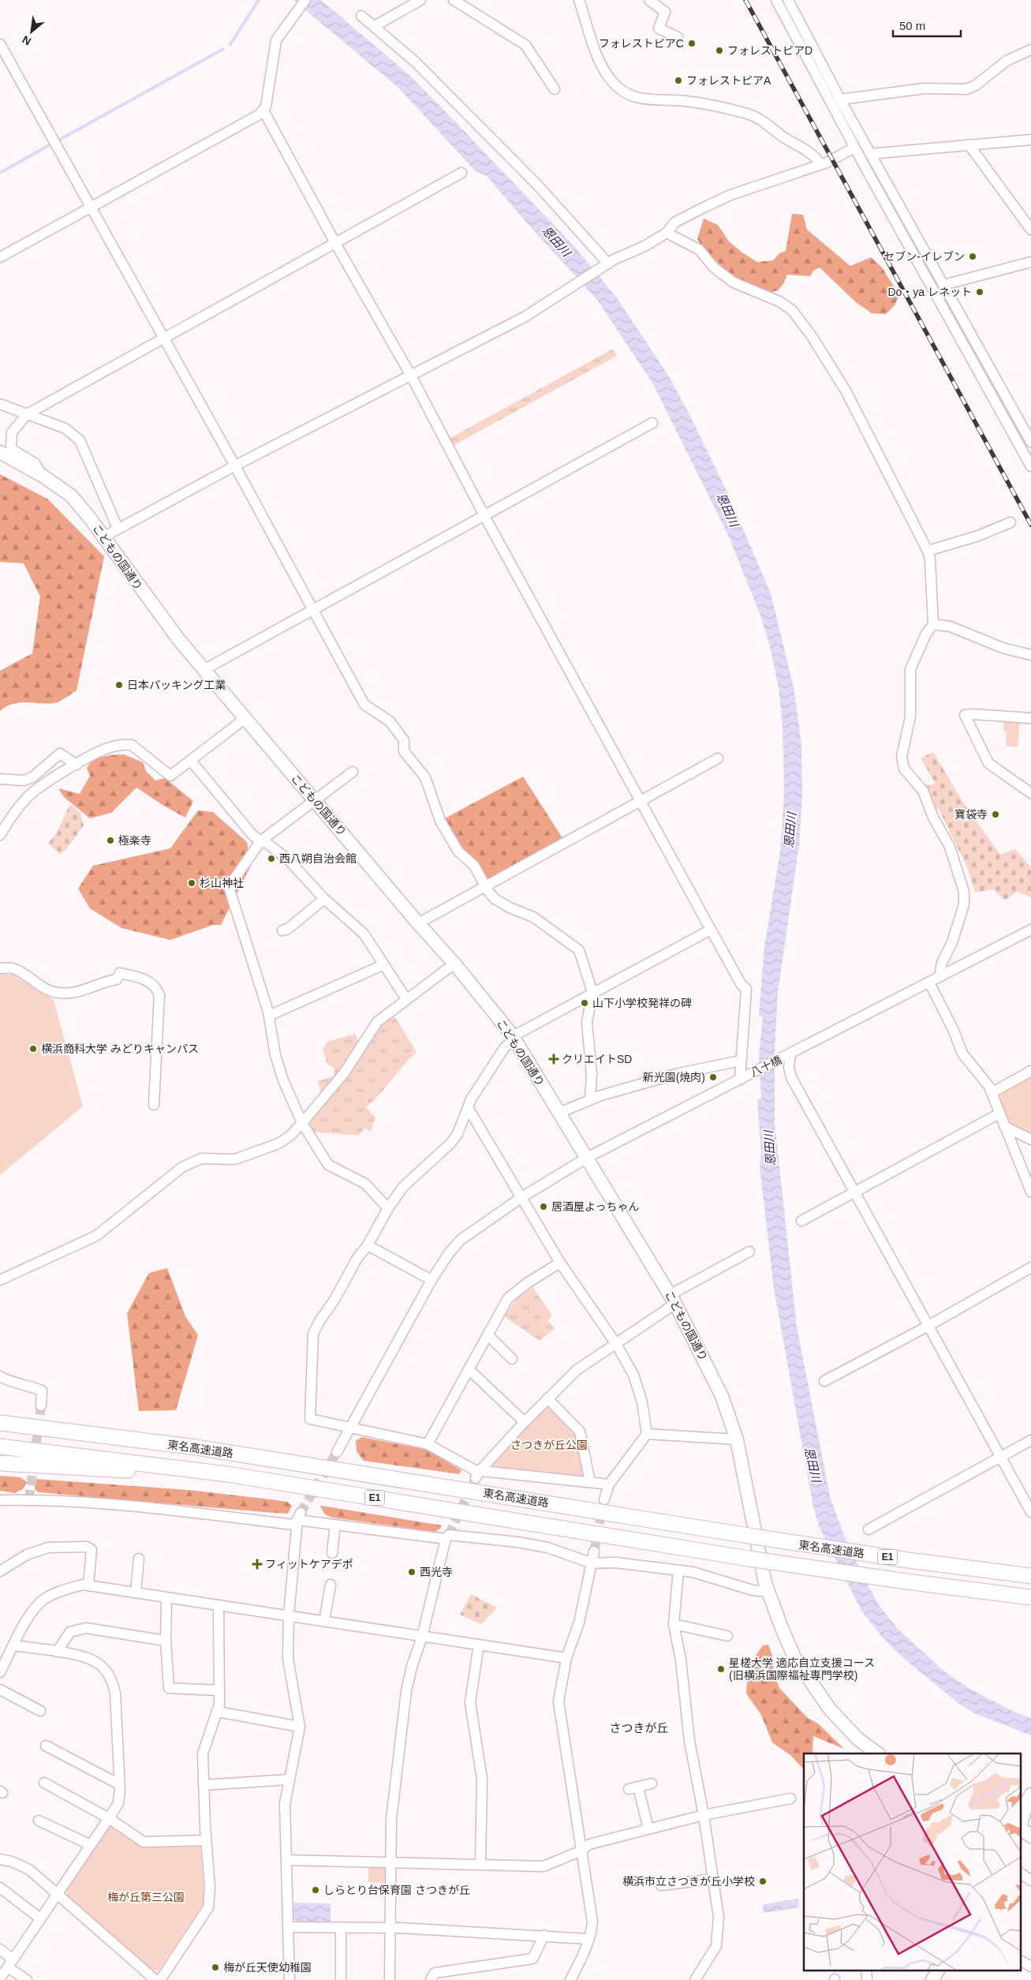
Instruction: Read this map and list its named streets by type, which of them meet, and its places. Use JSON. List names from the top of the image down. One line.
{"streets":{"highway":["東名高速道路","E1"],"main road":["こどもの国通り"],"street":["八十橋"]},"crossings":[["こどもの国通り","八十橋"]],"districts":["さつきが丘"],"water":["恩田川"],"parks":["さつきが丘公園","梅が丘第三公園"],"places":{"other":["フォレストピアC","フォレストピアD","フォレストピアA","セブン-イレブン","Do・ya レネット","日本パッキング工業","寶袋寺","極楽寺","西八朔自治会館","杉山神社","山下小学校発祥の碑","横浜商科大学 みどりキャンパス","新光園(焼肉)","居酒屋よっちゃん","西光寺","星槎大学 適応自立支援コース (旧横浜国際福祉専門学校)","横浜市立さつきが丘小学校","しらとり台保育園 さつきが丘","梅が丘天使幼稚園"],"health":["クリエイトSD","フィットケアデポ"]},"scale_bar":"50 m","north":"bottom left"}
